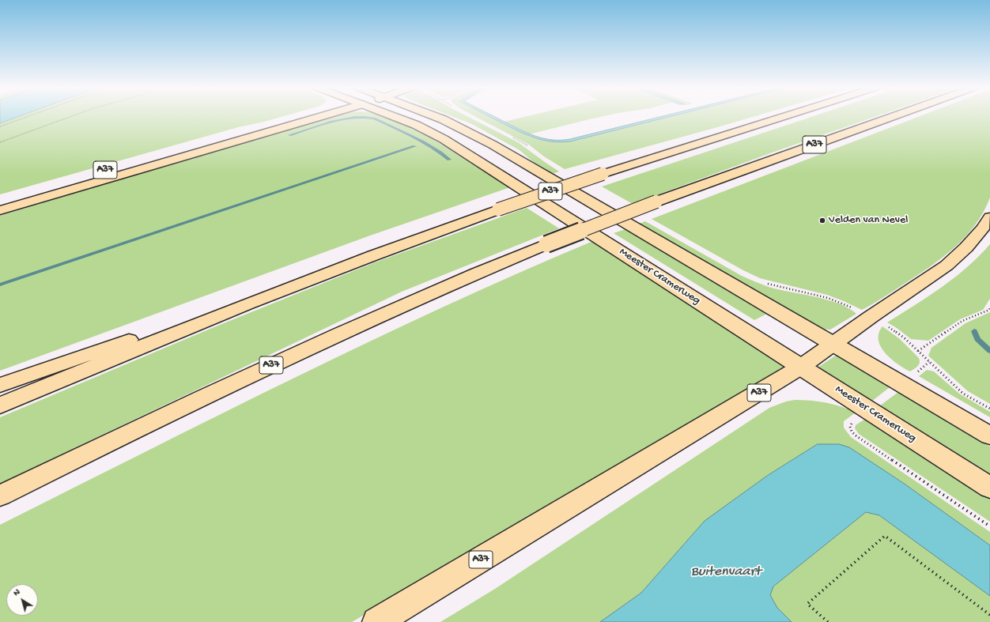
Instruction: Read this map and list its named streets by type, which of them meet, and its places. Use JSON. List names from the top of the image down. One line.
{"streets":{"main road":["A37","Meester Cramerweg"]},"crossings":[["A37","Meester Cramerweg"]],"water":["Buitenvaart"],"places":["Velden van Nevel"],"north":"top left"}
